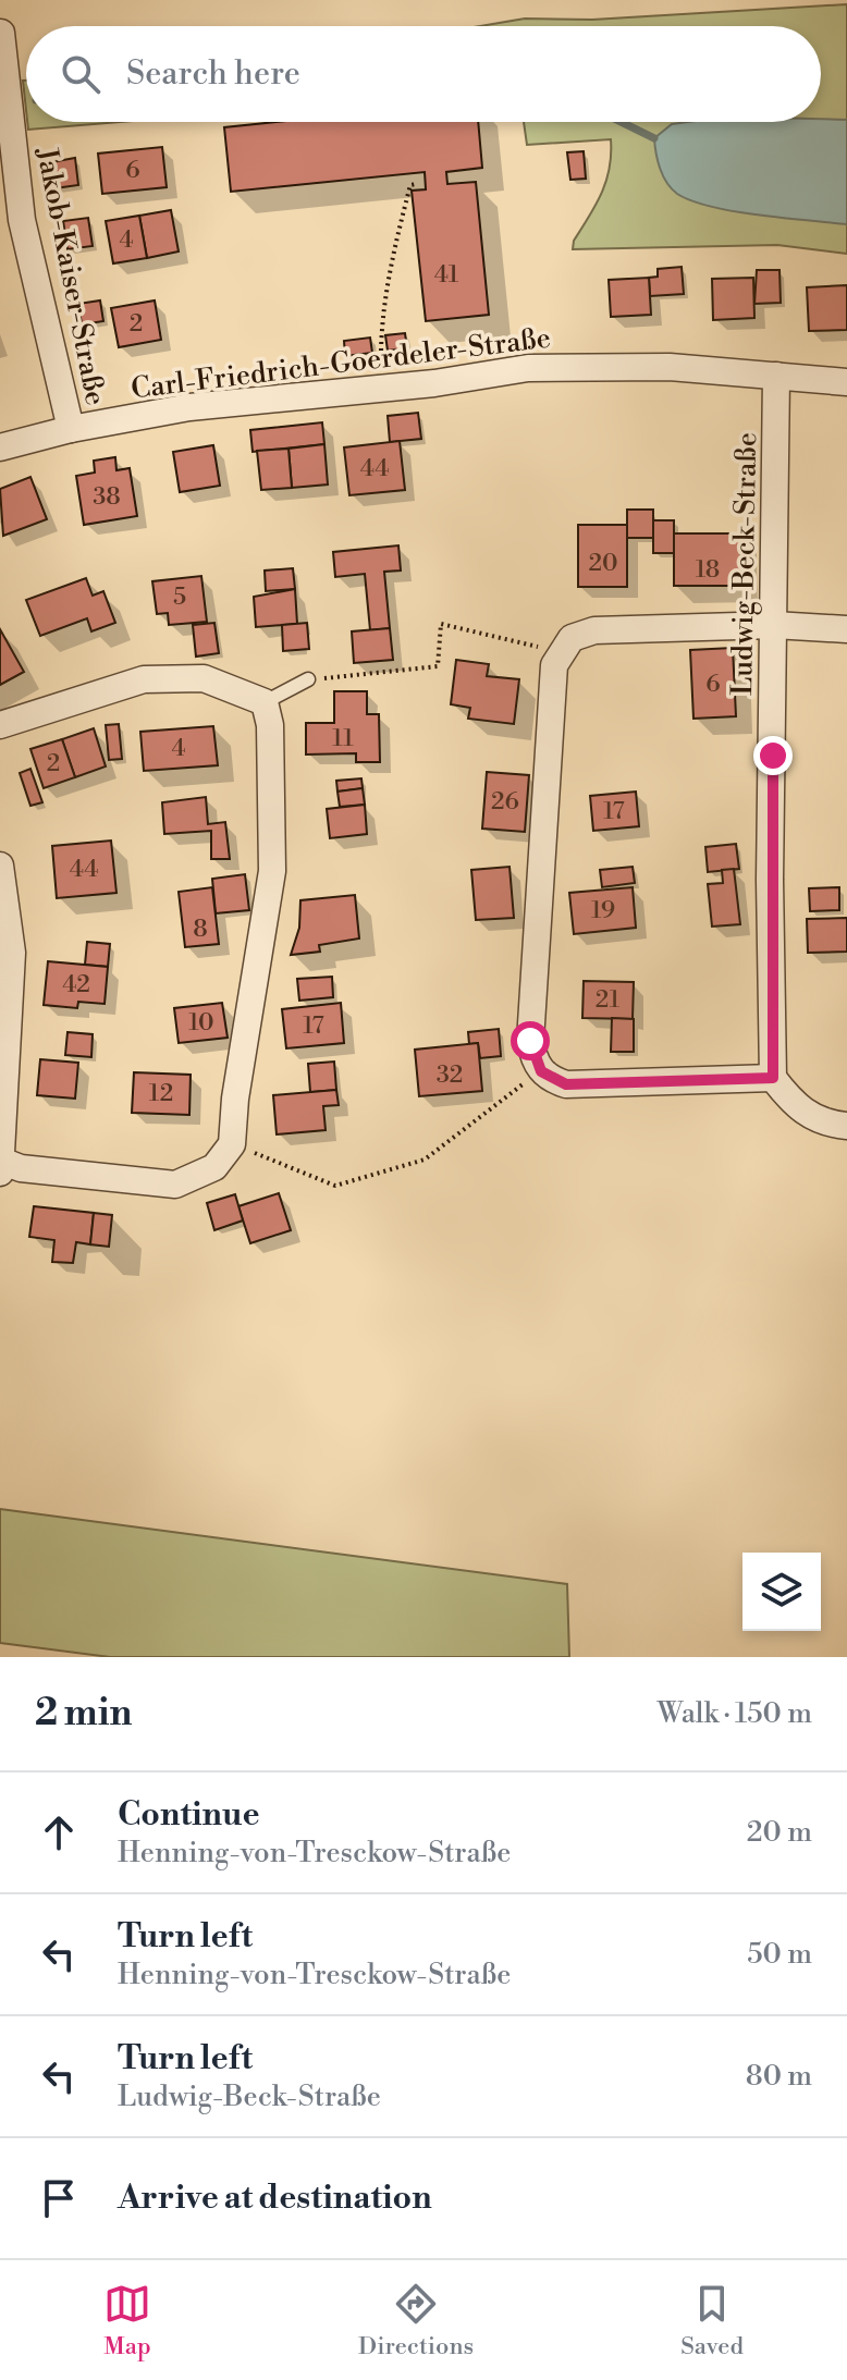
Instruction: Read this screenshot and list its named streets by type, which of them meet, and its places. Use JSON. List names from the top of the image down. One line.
{"streets":{"street":["Jakob-Kaiser-Straße","Carl-Friedrich-Goerdeler-Straße","Ludwig-Beck-Straße"]},"crossings":[["Jakob-Kaiser-Straße","Carl-Friedrich-Goerdeler-Straße"],["Carl-Friedrich-Goerdeler-Straße","Ludwig-Beck-Straße"]],"house_numbers":["6","4","41","2","44","38","20","18","5","6","11","4","2","26","17","44","19","8","42","21","10","17","32","12"],"page":{"search":"Search here","heading":["2 min","Walk · 150 m"],"list":[["Continue","Henning-von-Tresckow-Straße","20 m"],["Turn left","Henning-von-Tresckow-Straße","50 m"],["Turn left","Ludwig-Beck-Straße","80 m"],"Arrive at destination"],"nav":["Map","Directions","Saved"]}}
